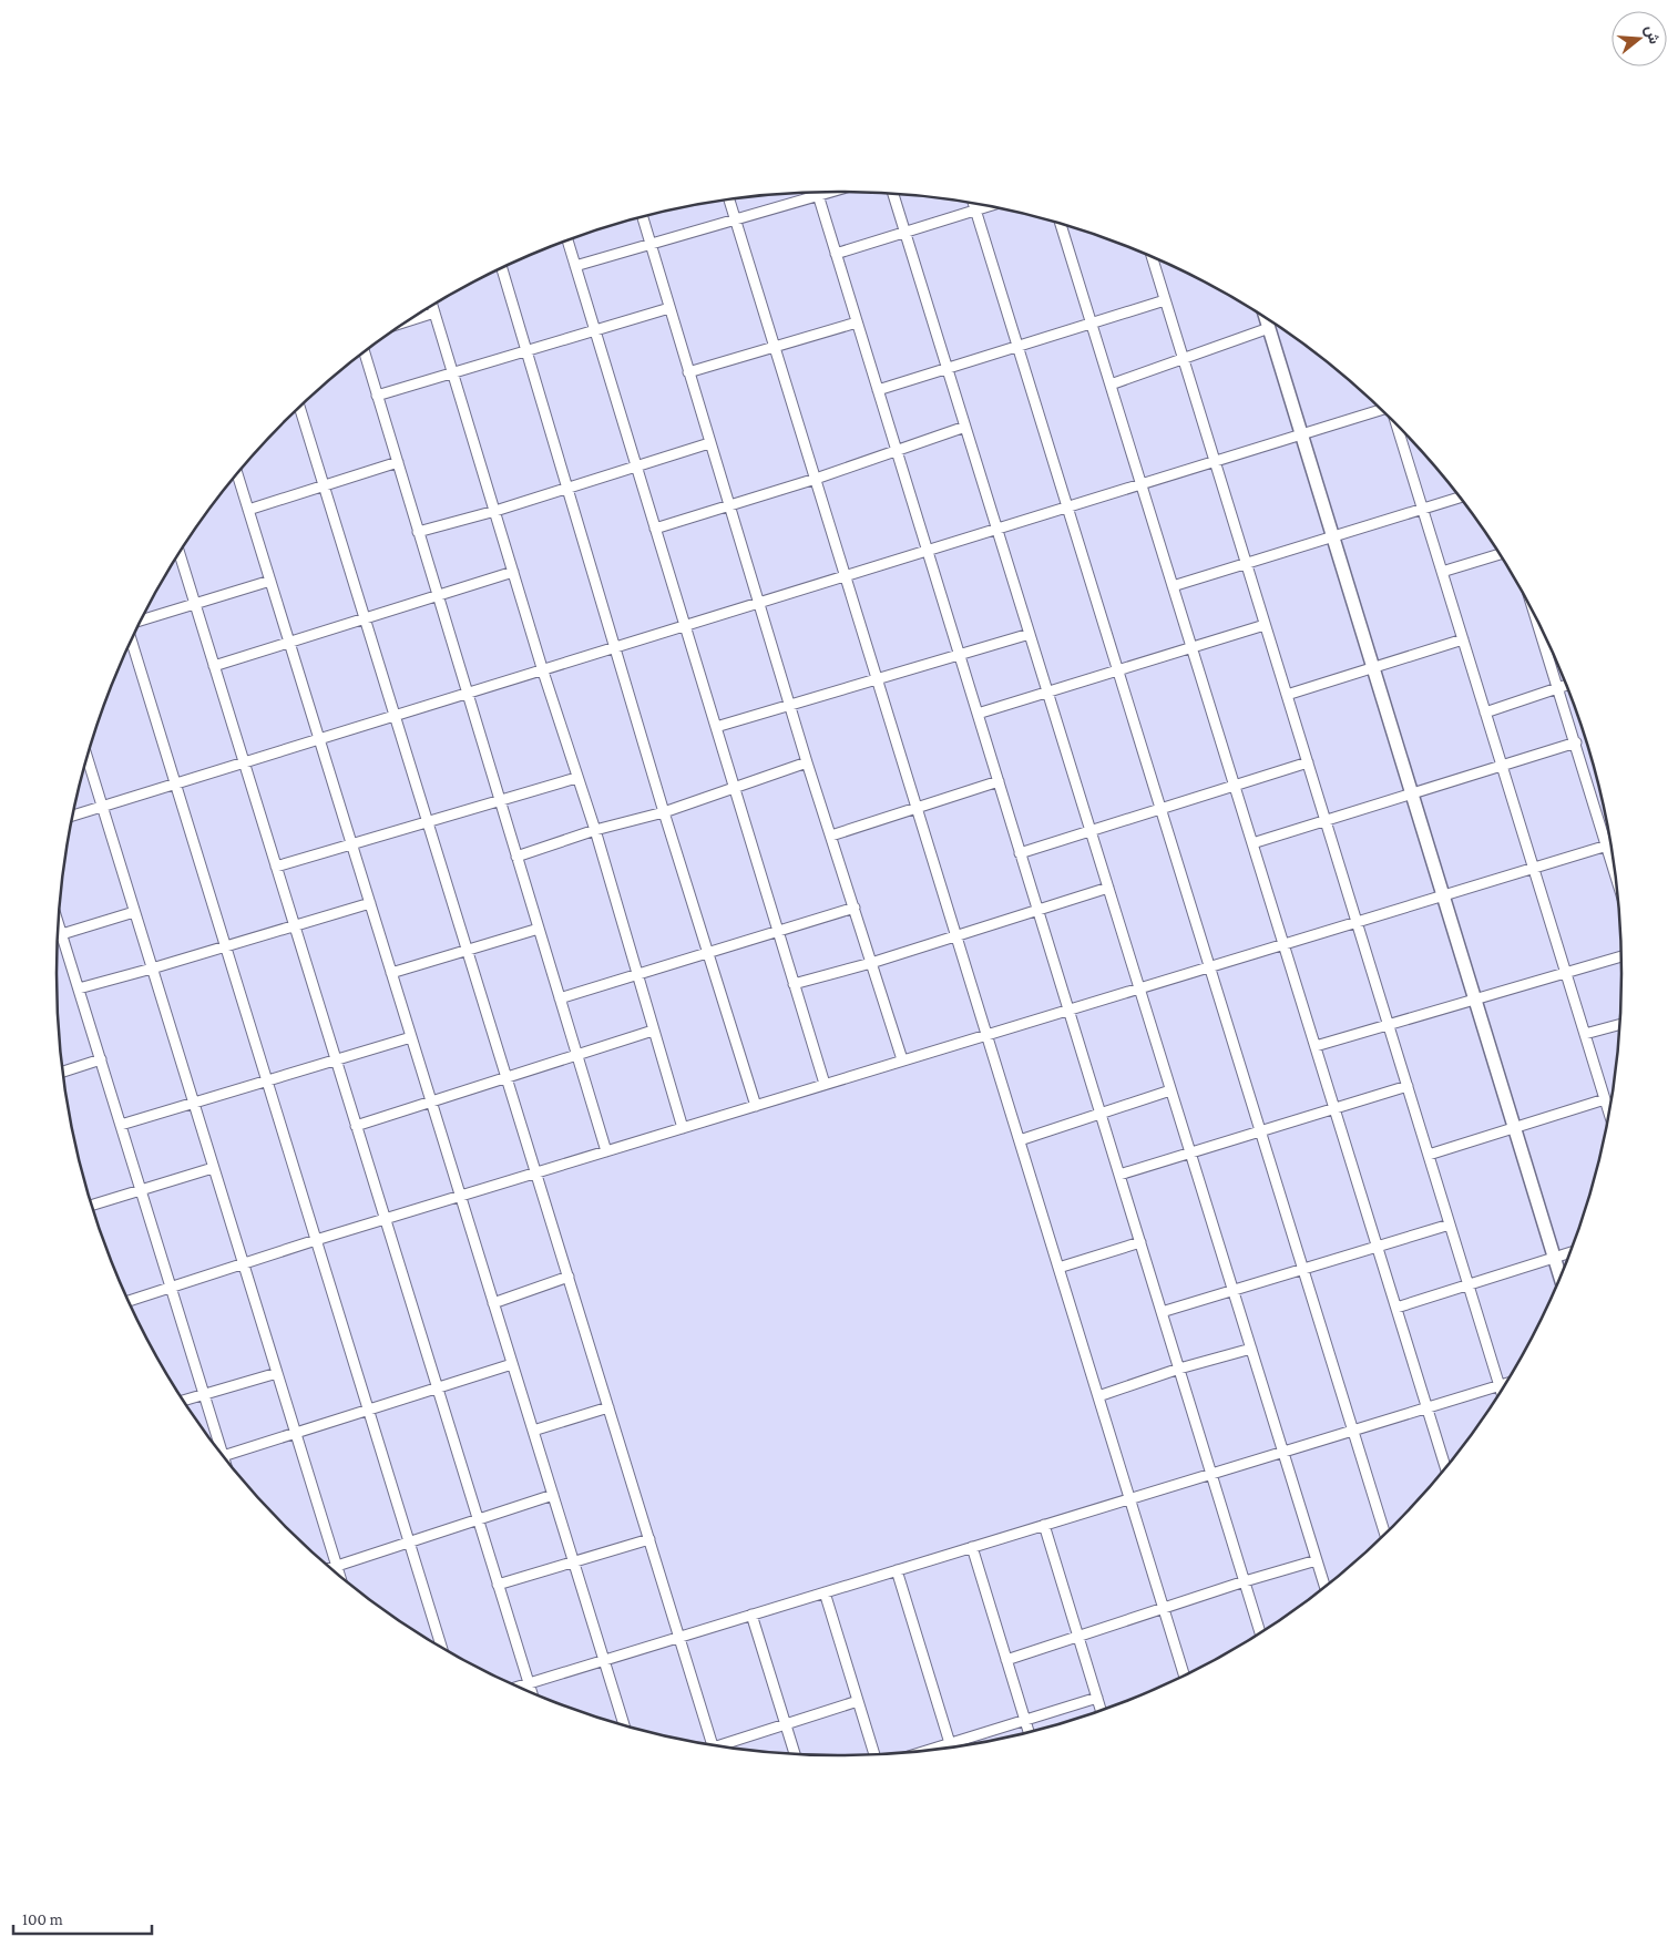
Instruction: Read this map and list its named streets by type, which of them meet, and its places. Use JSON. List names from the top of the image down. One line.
{"scale_bar":"100 m","north":"right"}
